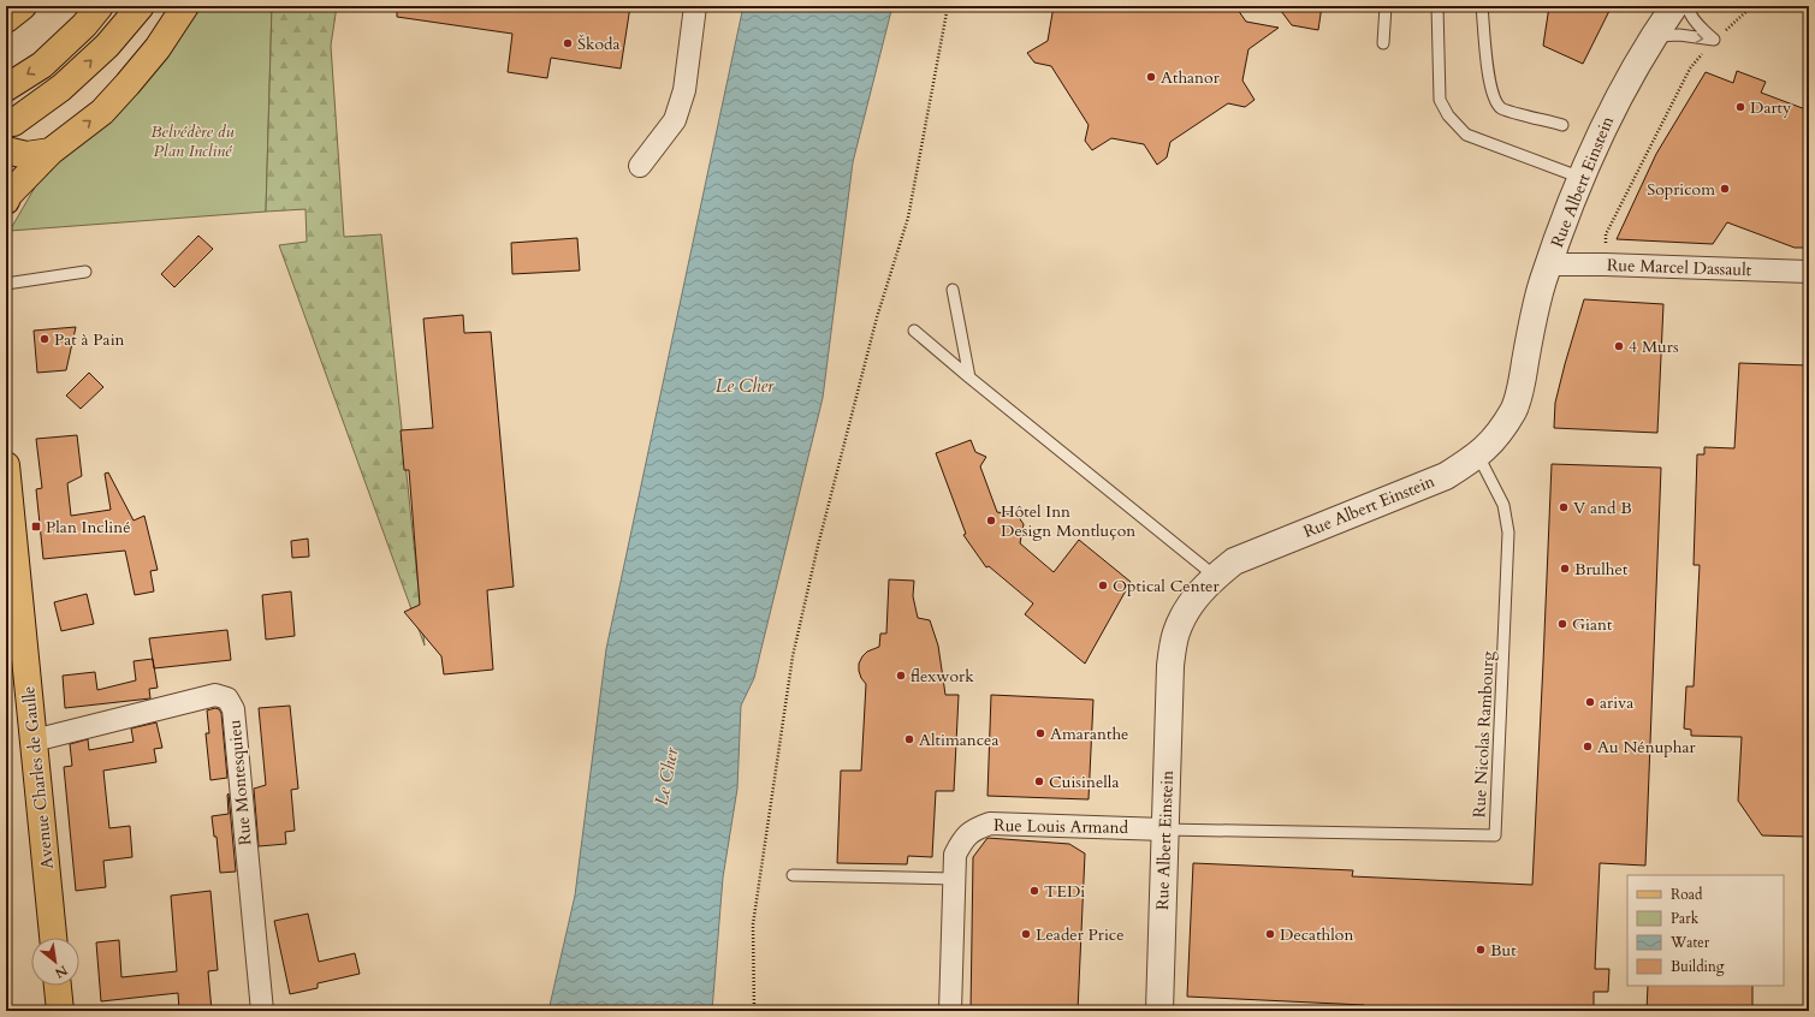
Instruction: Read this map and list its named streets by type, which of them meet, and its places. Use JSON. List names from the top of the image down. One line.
{"streets":{"main road":["Avenue Charles de Gaulle"],"street":["Rue Albert Einstein","Rue Marcel Dassault","Rue Montesquieu","Rue Louis Armand"],"lane":["Rue Nicolas Rambourg"]},"crossings":[["Rue Albert Einstein","Rue Marcel Dassault"],["Rue Albert Einstein","Rue Nicolas Rambourg"],["Rue Albert Einstein","Rue Louis Armand"],["Rue Nicolas Rambourg","Rue Louis Armand"],["Avenue Charles de Gaulle","Rue Montesquieu"]],"water":["Le Cher"],"parks":["Belvédère du Plan Incliné"],"places":{"other":["Škoda","Athanor","Darty","Sopricom","Pat à Pain","4 Murs","V and B","Hôtel Inn Design Montluçon","Brulhet","Optical Center","Giant","flexwork","ariva","Amaranthe","Altimancea","Au Nénuphar","Cuisinella","TEDi","Leader Price","Decathlon","But"],"transit":["Plan Incliné"]},"legend":["Road","Park","Water","Building"],"north":"bottom right"}
